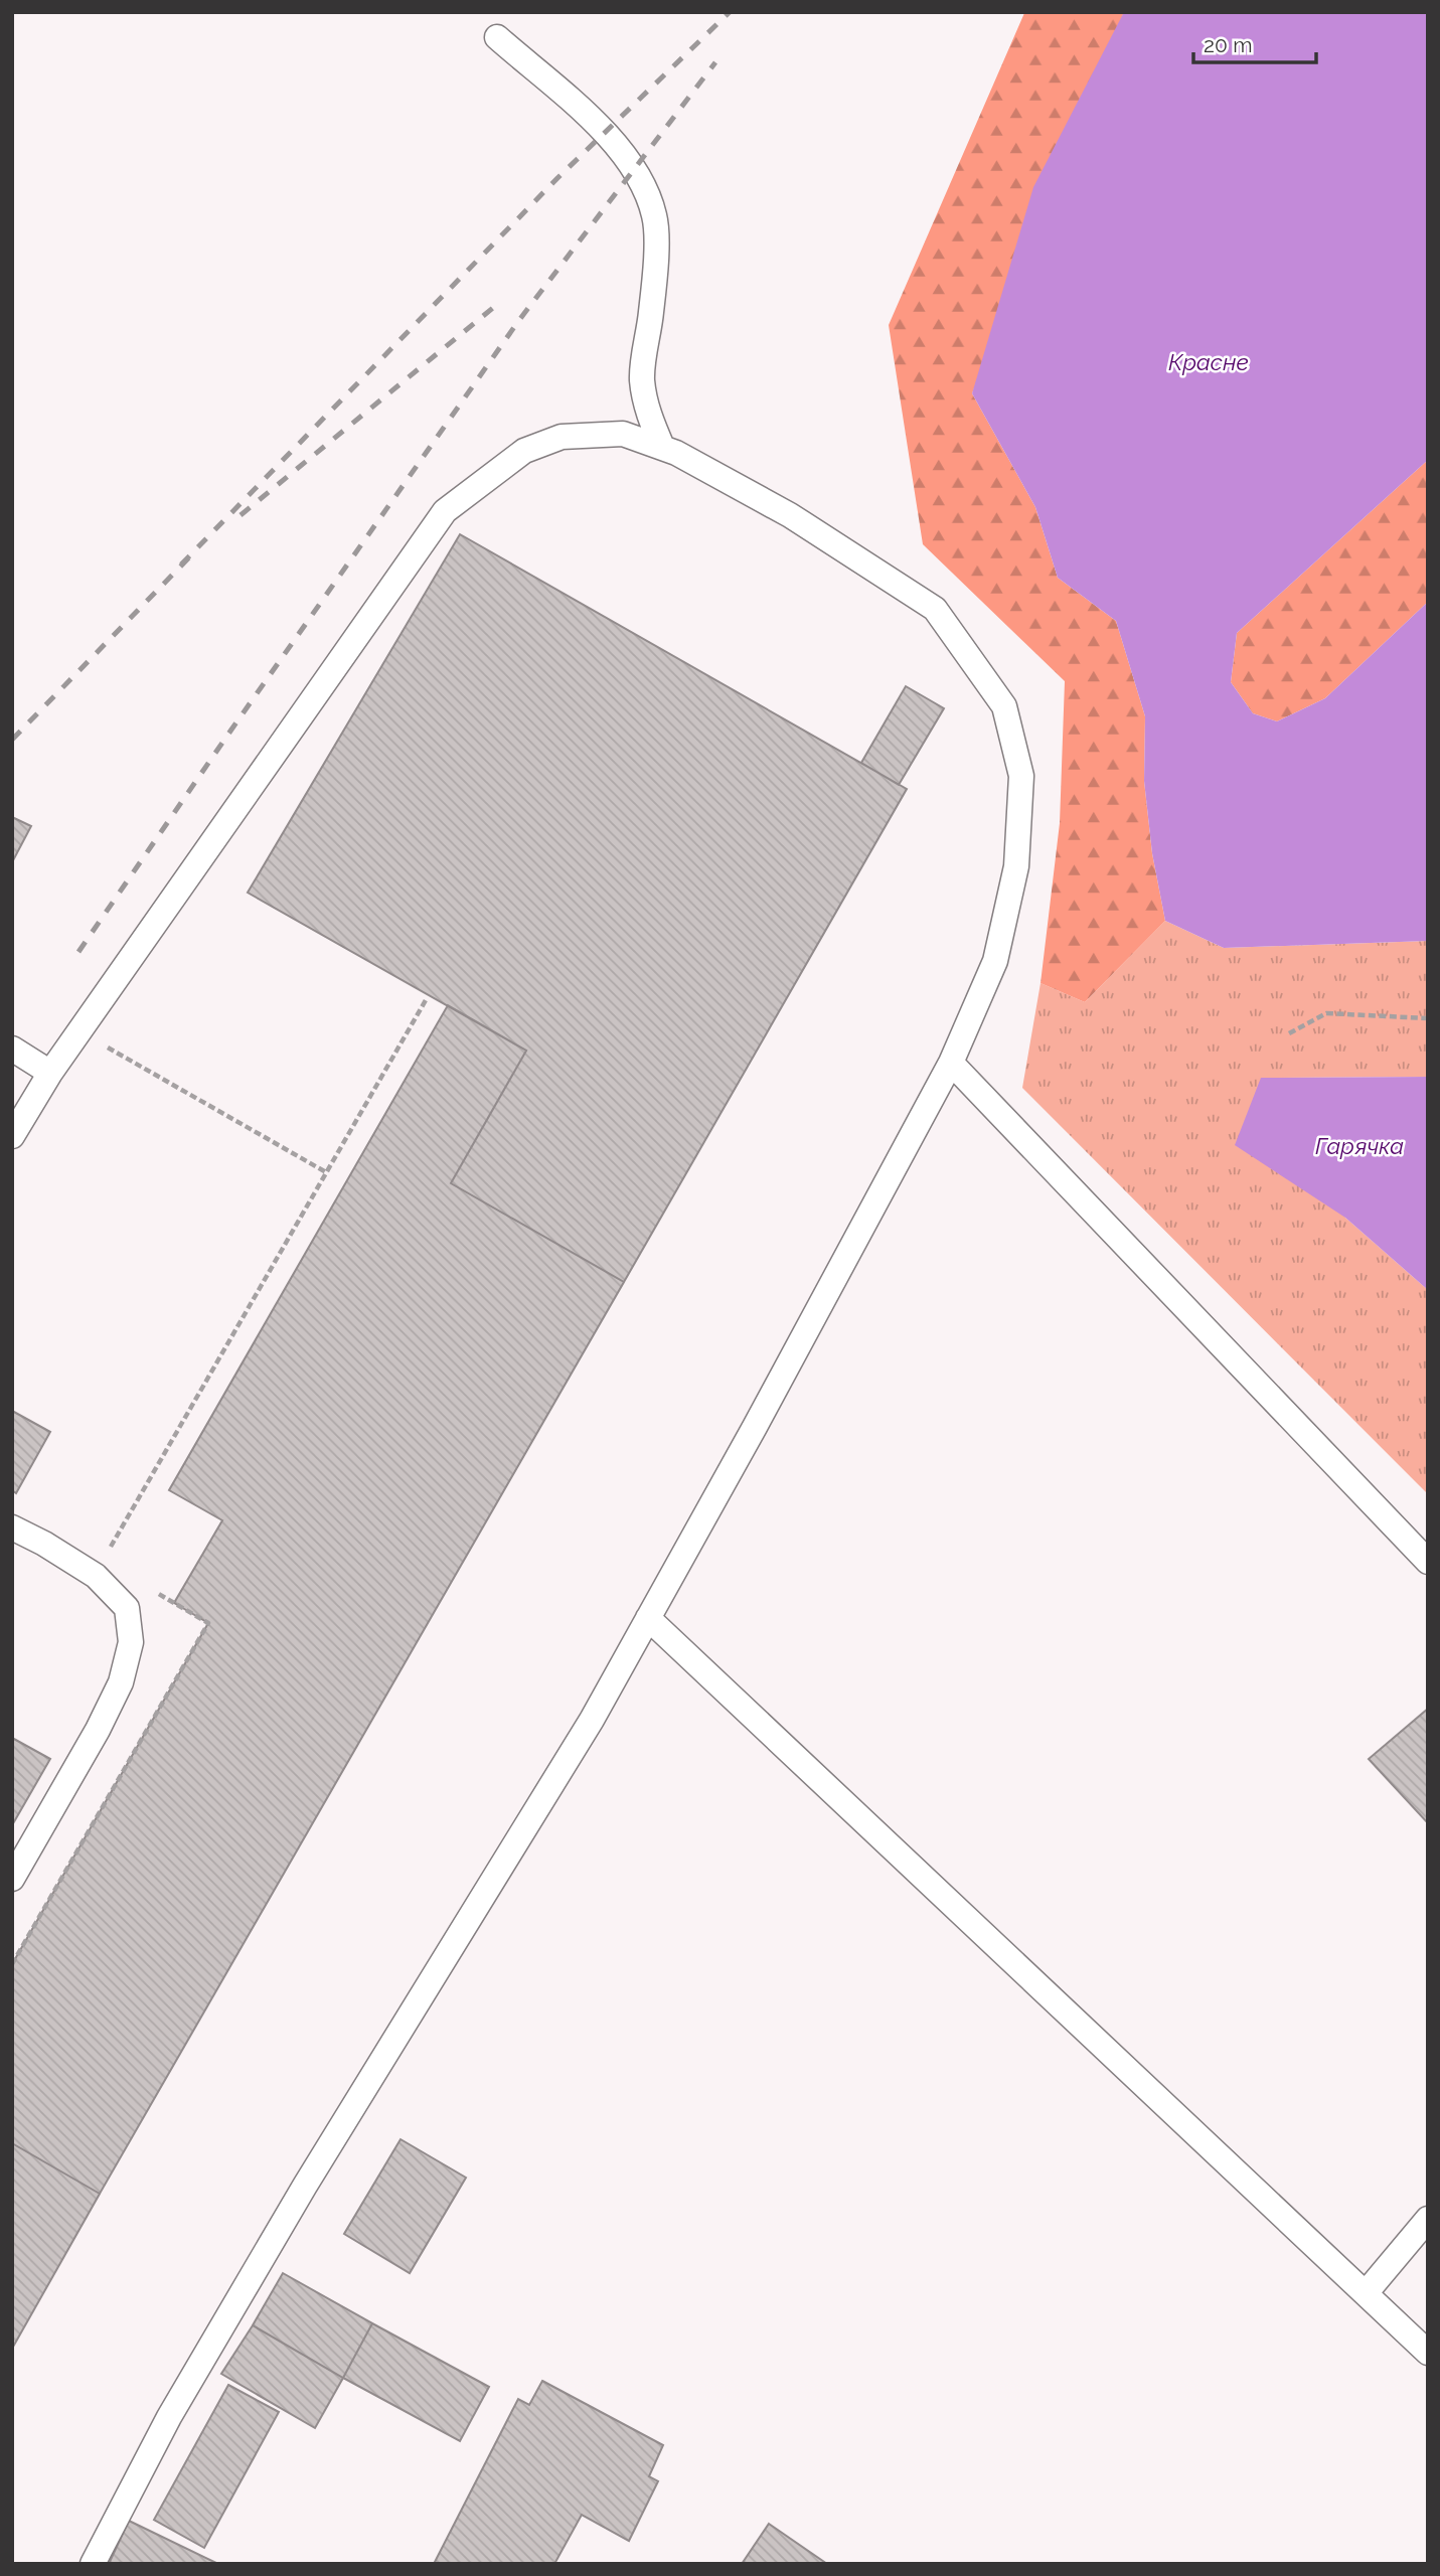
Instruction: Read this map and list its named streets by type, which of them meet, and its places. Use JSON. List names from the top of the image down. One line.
{"water":["Красне","Гарячка"],"scale_bar":"20 m"}
